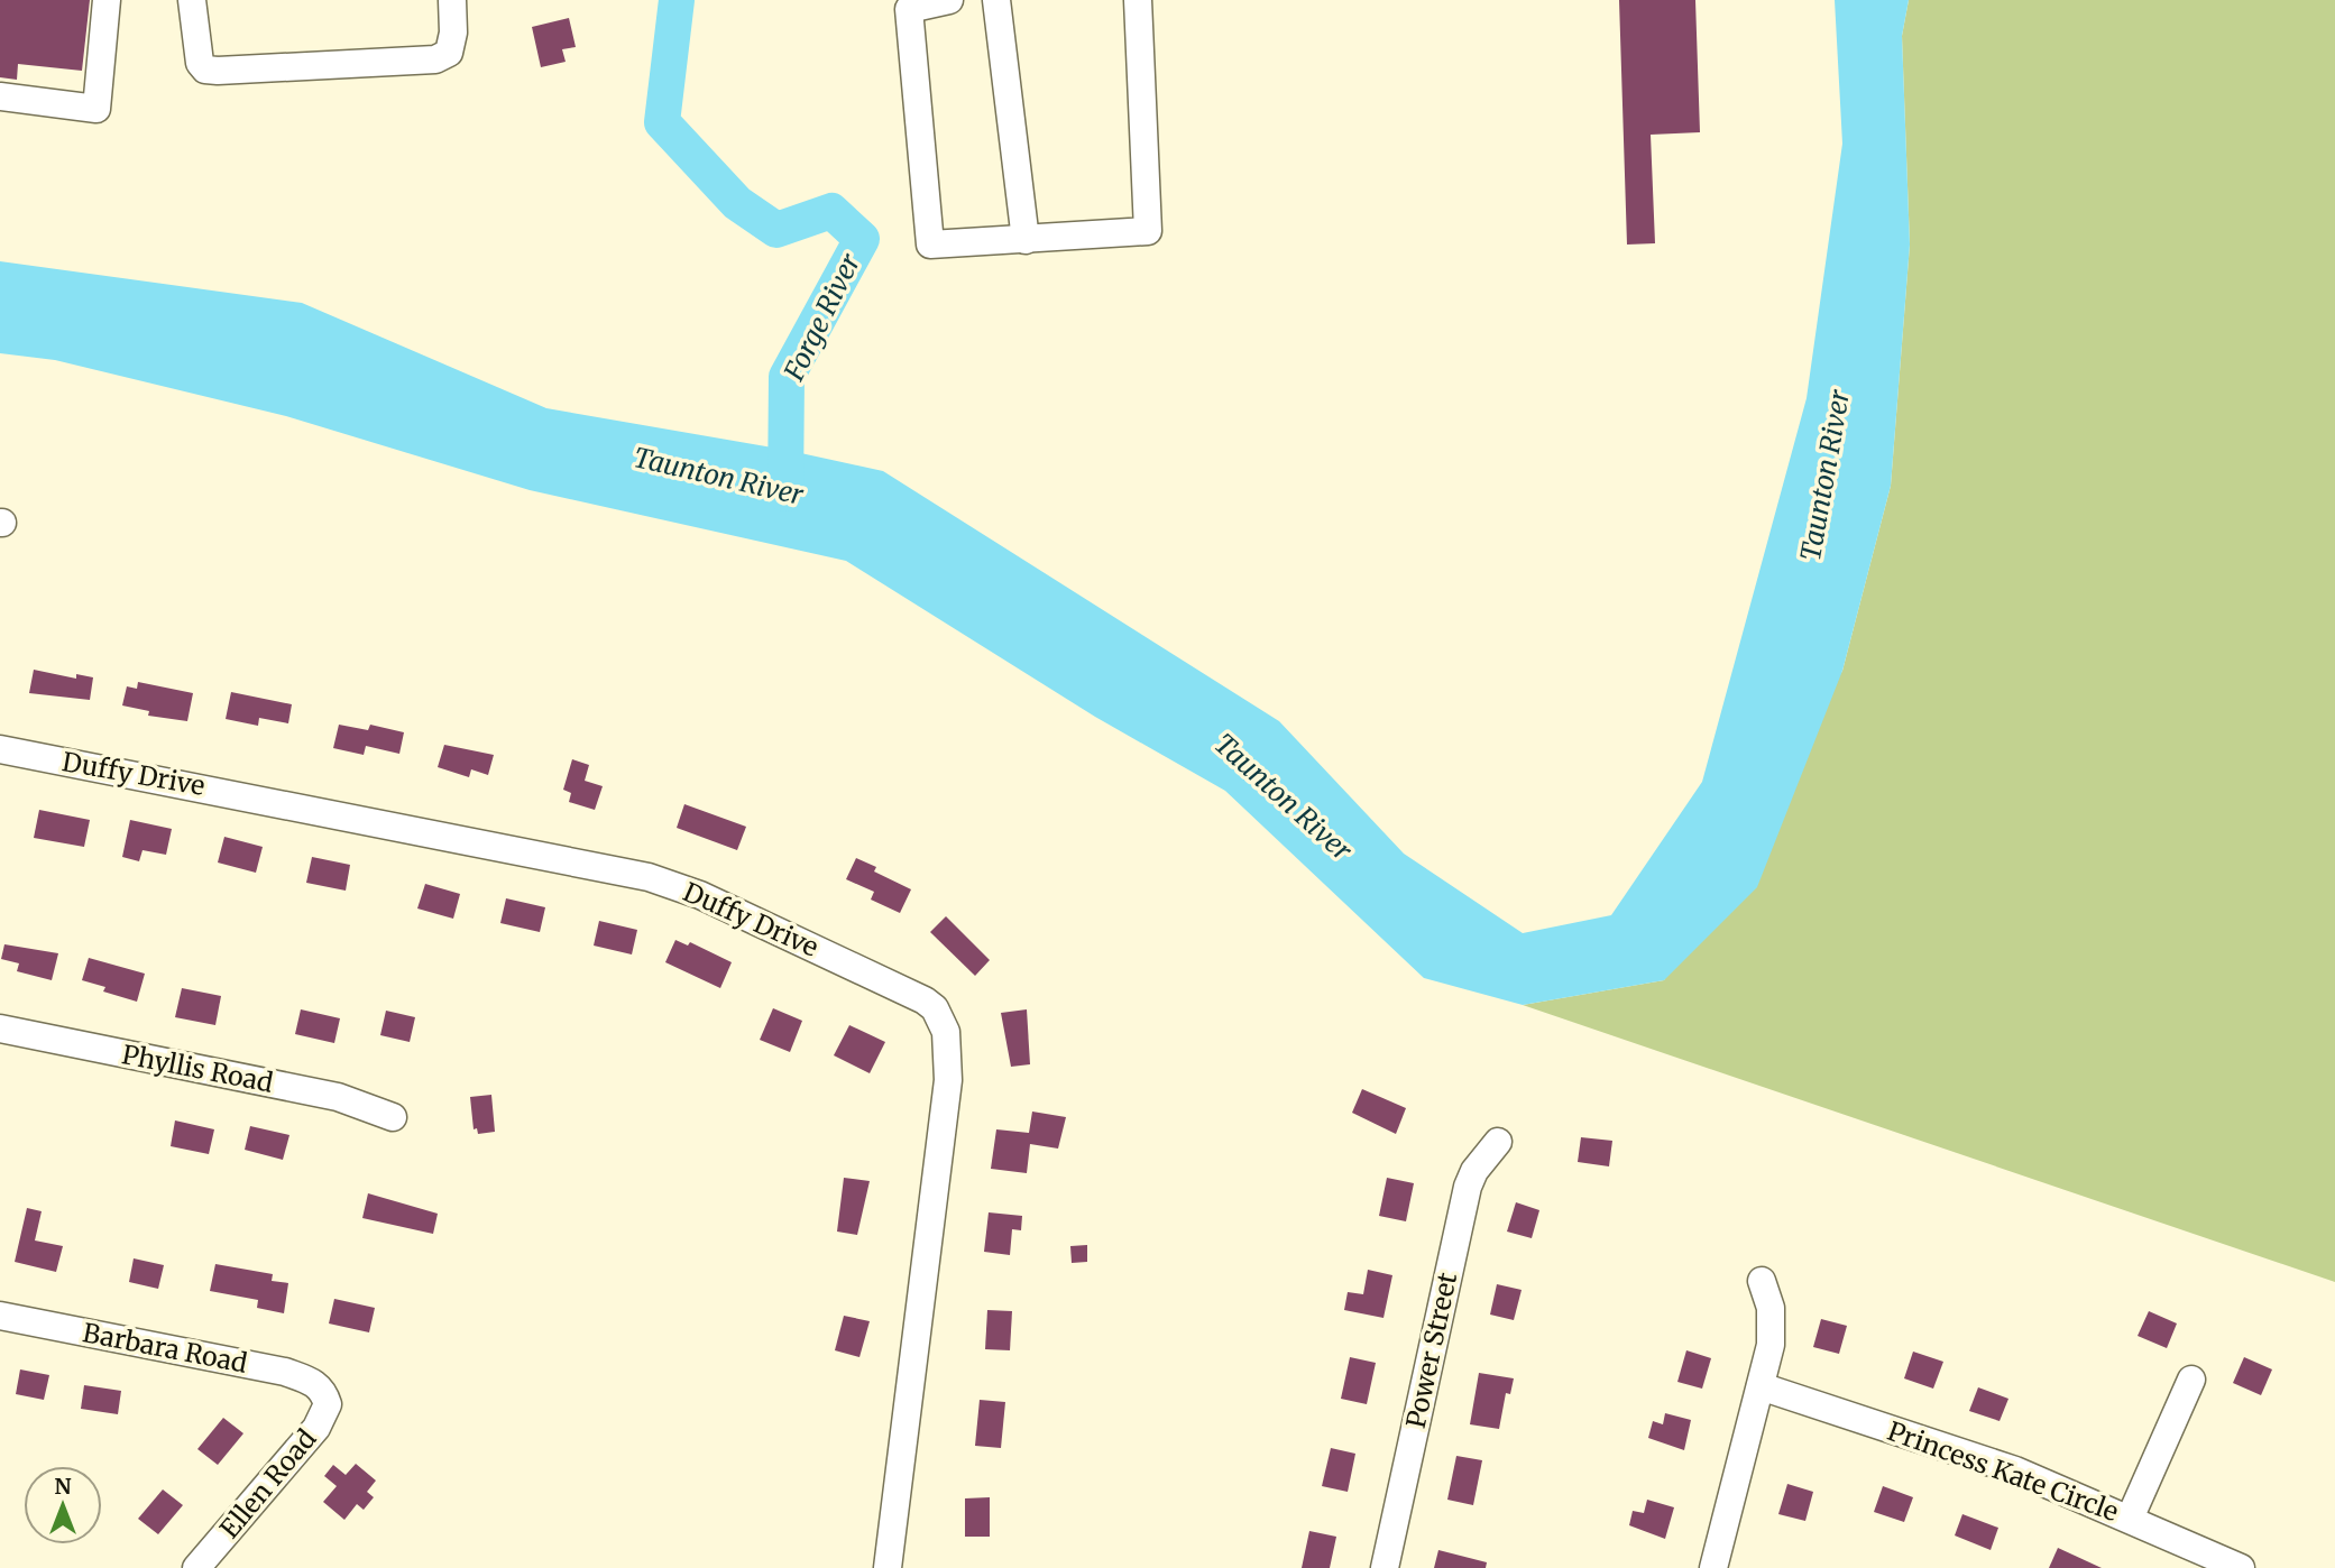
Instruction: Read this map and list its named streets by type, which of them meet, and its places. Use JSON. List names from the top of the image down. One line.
{"streets":{"street":["Duffy Drive","Phyllis Road","Barbara Road","Power Street","Princess Kate Circle","Ellen Road"]},"crossings":[["Barbara Road","Ellen Road"]],"water":["Forge River","Taunton River"],"north":"top"}
